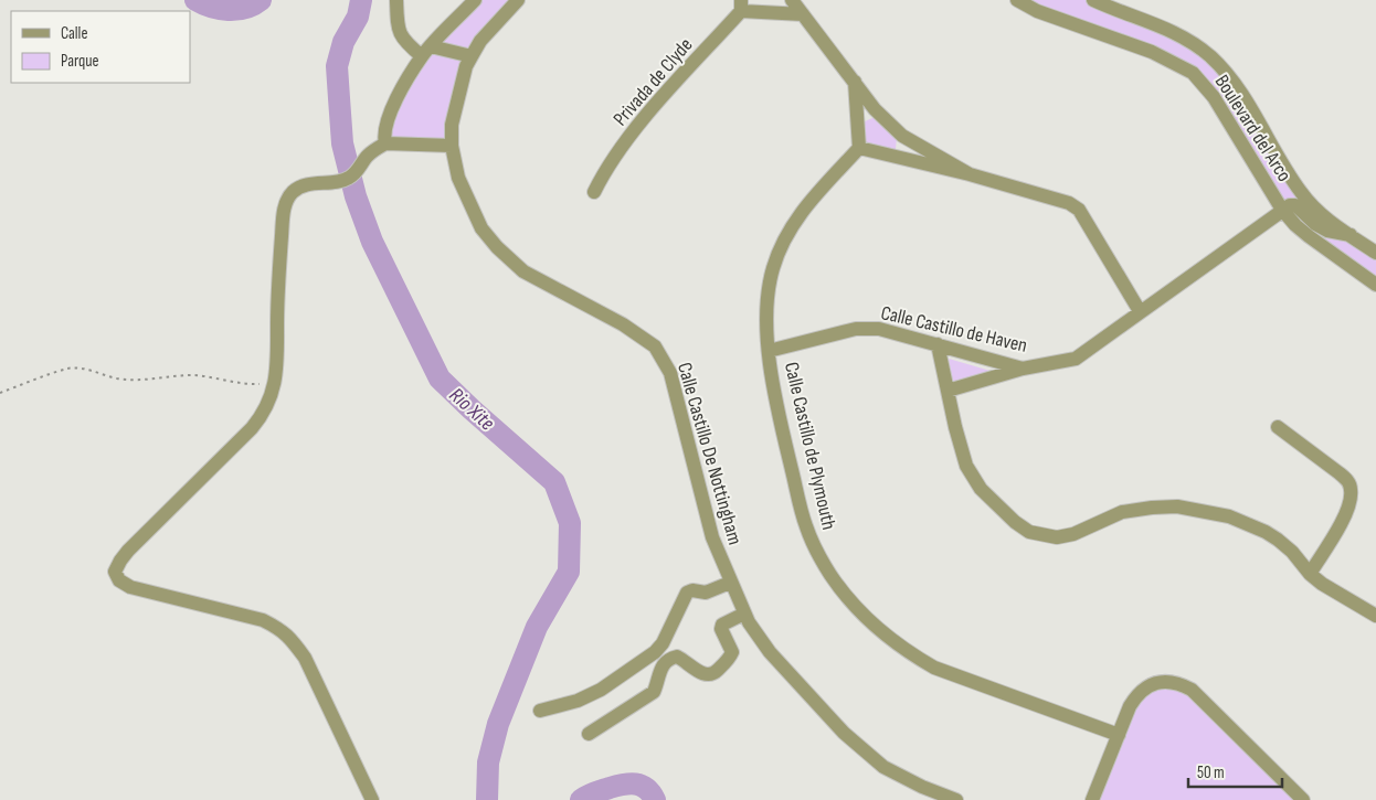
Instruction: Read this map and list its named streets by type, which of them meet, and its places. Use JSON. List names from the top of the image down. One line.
{"streets":{"street":["Privada de Clyde","Boulevard del Arco","Calle Castillo de Haven","Calle Castillo de Plymouth","Calle Castillo De Nottingham"]},"crossings":[["Boulevard del Arco","Calle Castillo de Haven"],["Calle Castillo de Haven","Calle Castillo de Plymouth"]],"water":["Rio Xite"],"legend":["Calle","Parque"],"scale_bar":"50 m"}
